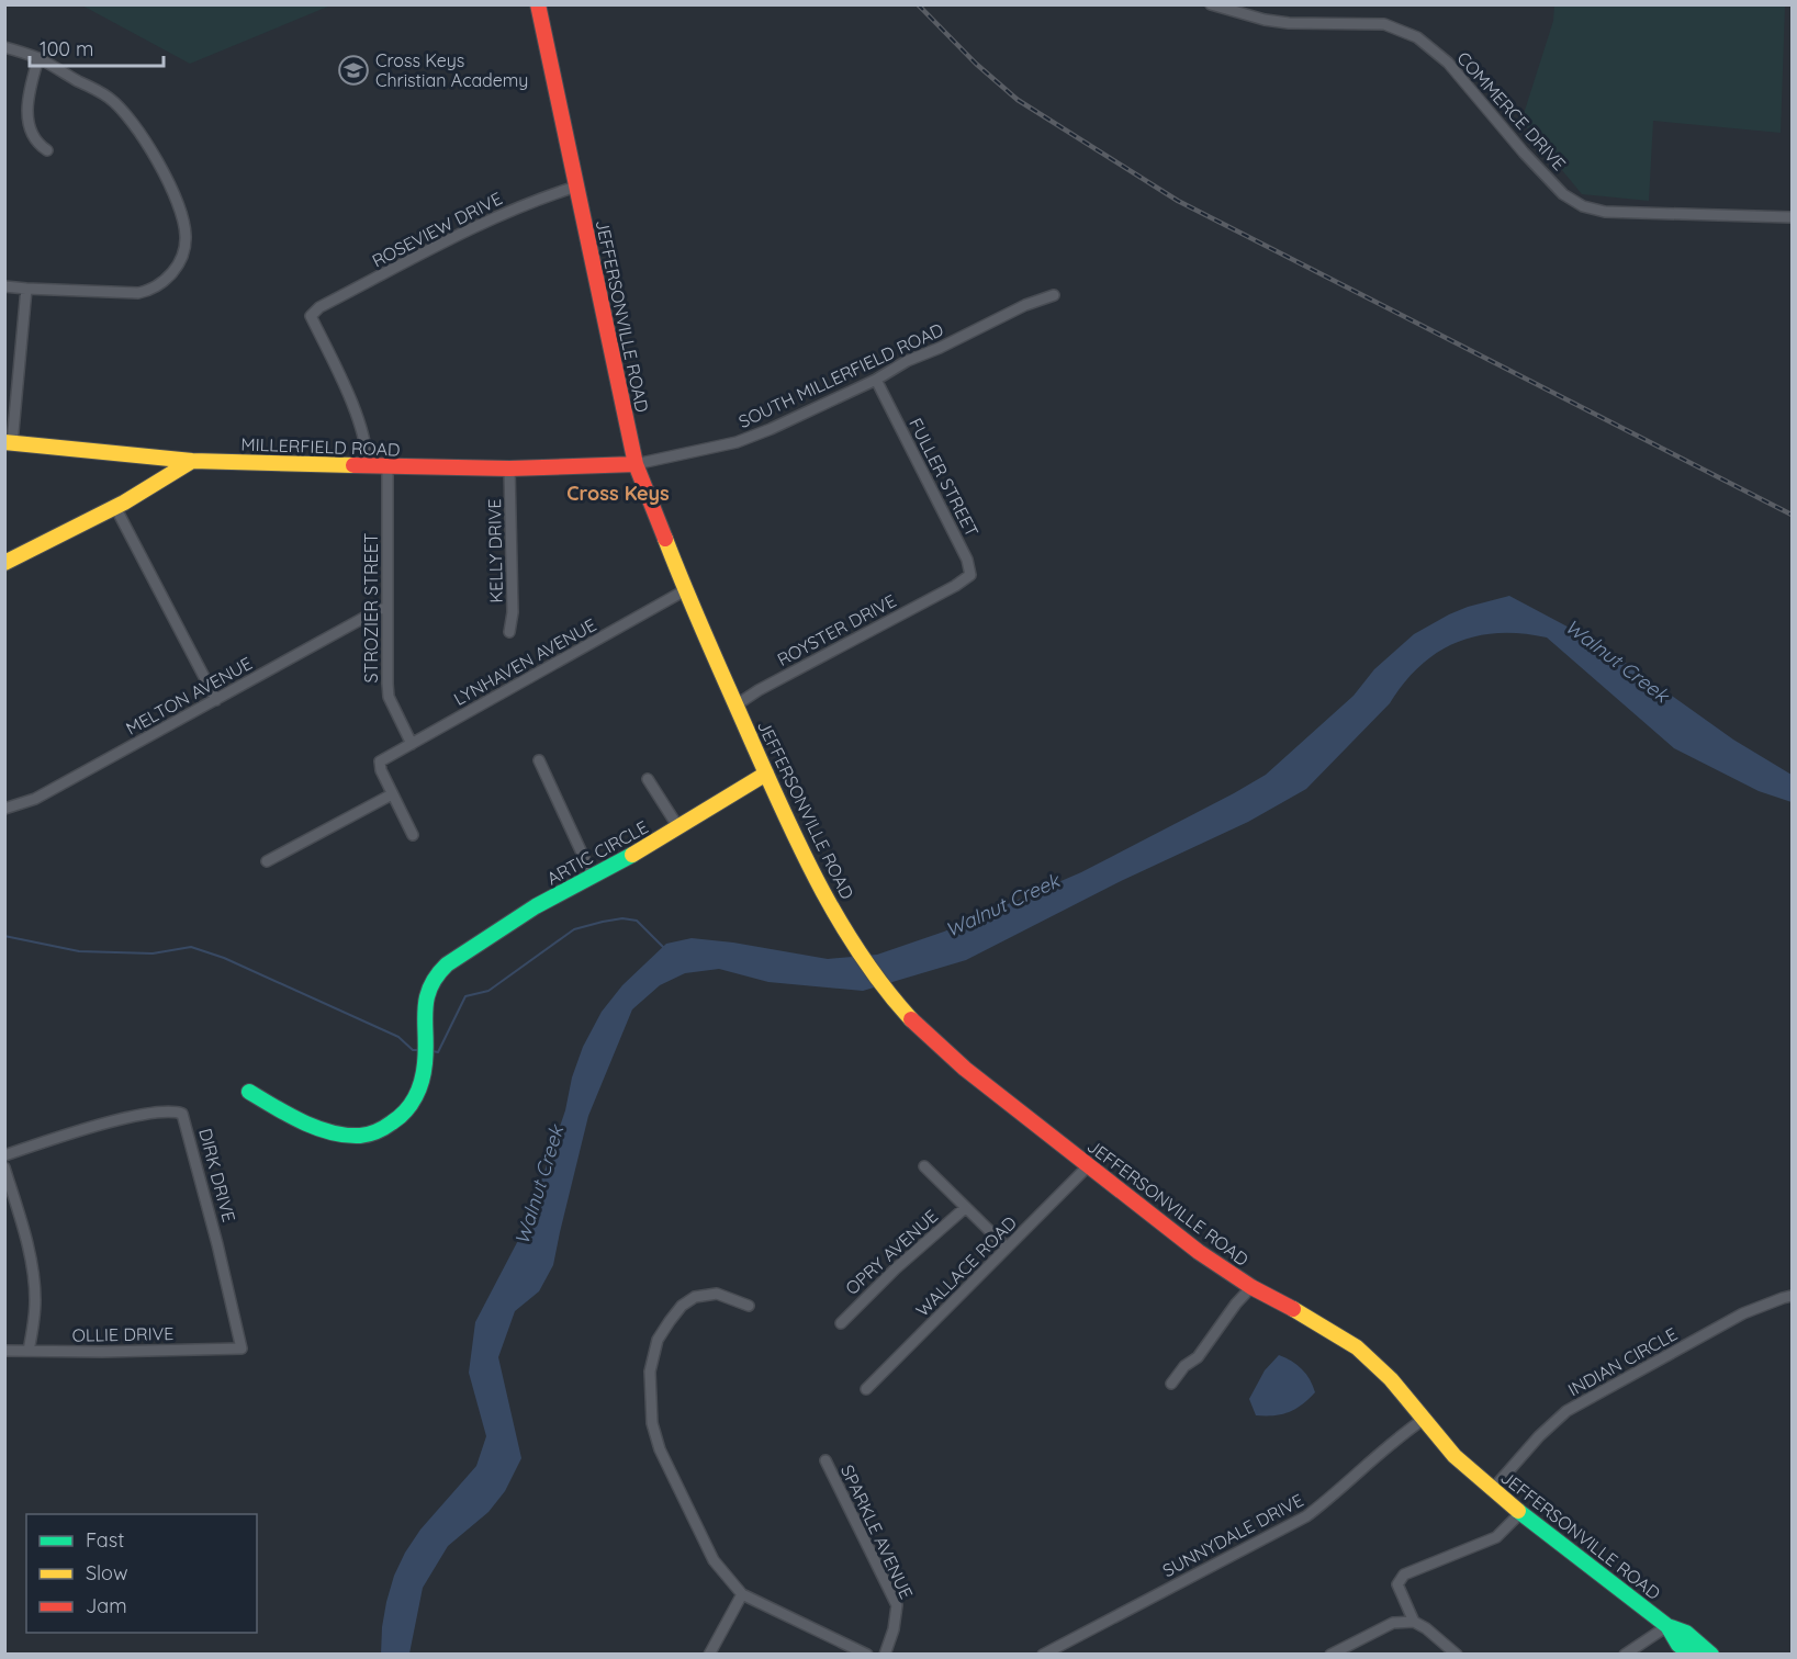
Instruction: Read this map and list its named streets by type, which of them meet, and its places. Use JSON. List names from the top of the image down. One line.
{"streets":{"street":["COMMERCE DRIVE","ROSEVIEW DRIVE","JEFFERSONVILLE ROAD","SOUTH MILLERFIELD ROAD","MILLERFIELD ROAD","FULLER STREET","KELLY DRIVE","STROZIER STREET","ROYSTER DRIVE","LYNHAVEN AVENUE","MELTON AVENUE","ARTIC CIRCLE","DIRK DRIVE","OPRY AVENUE","WALLACE ROAD","OLLIE DRIVE","INDIAN CIRCLE","SPARKLE AVENUE","SUNNYDALE DRIVE"]},"crossings":[["ROSEVIEW DRIVE","JEFFERSONVILLE ROAD"],["ROSEVIEW DRIVE","MILLERFIELD ROAD"],["JEFFERSONVILLE ROAD","SOUTH MILLERFIELD ROAD"],["JEFFERSONVILLE ROAD","MILLERFIELD ROAD"],["JEFFERSONVILLE ROAD","ROYSTER DRIVE"],["JEFFERSONVILLE ROAD","LYNHAVEN AVENUE"],["JEFFERSONVILLE ROAD","ARTIC CIRCLE"],["JEFFERSONVILLE ROAD","WALLACE ROAD"],["JEFFERSONVILLE ROAD","INDIAN CIRCLE"],["JEFFERSONVILLE ROAD","SUNNYDALE DRIVE"],["SOUTH MILLERFIELD ROAD","MILLERFIELD ROAD"],["SOUTH MILLERFIELD ROAD","FULLER STREET"],["MILLERFIELD ROAD","KELLY DRIVE"],["MILLERFIELD ROAD","STROZIER STREET"],["FULLER STREET","ROYSTER DRIVE"],["STROZIER STREET","LYNHAVEN AVENUE"],["STROZIER STREET","MELTON AVENUE"],["DIRK DRIVE","OLLIE DRIVE"]],"districts":["Cross Keys"],"water":["Walnut Creek"],"places":{"school or university":["Cross Keys Christian Academy"]},"legend":["Fast","Slow","Jam"],"scale_bar":"100 m"}
